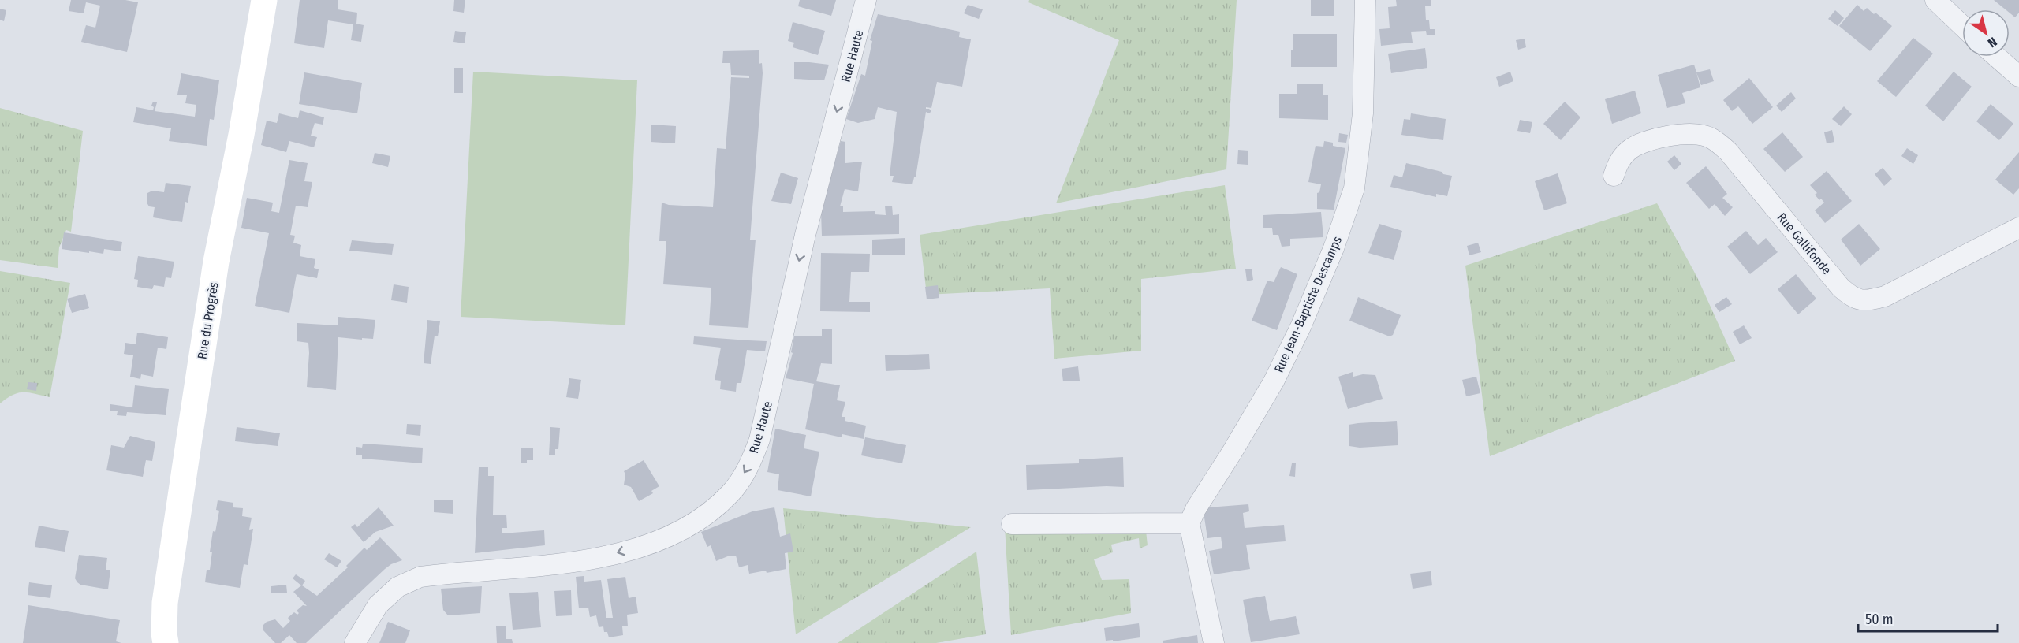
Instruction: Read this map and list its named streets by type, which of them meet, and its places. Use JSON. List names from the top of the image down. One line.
{"streets":{"main road":["Rue du Progrès"],"street":["Rue Haute","Rue Gallifonde","Rue Jean-Baptiste Descamps"]},"one_way":["Rue Haute"],"scale_bar":"50 m","north":"bottom right"}
